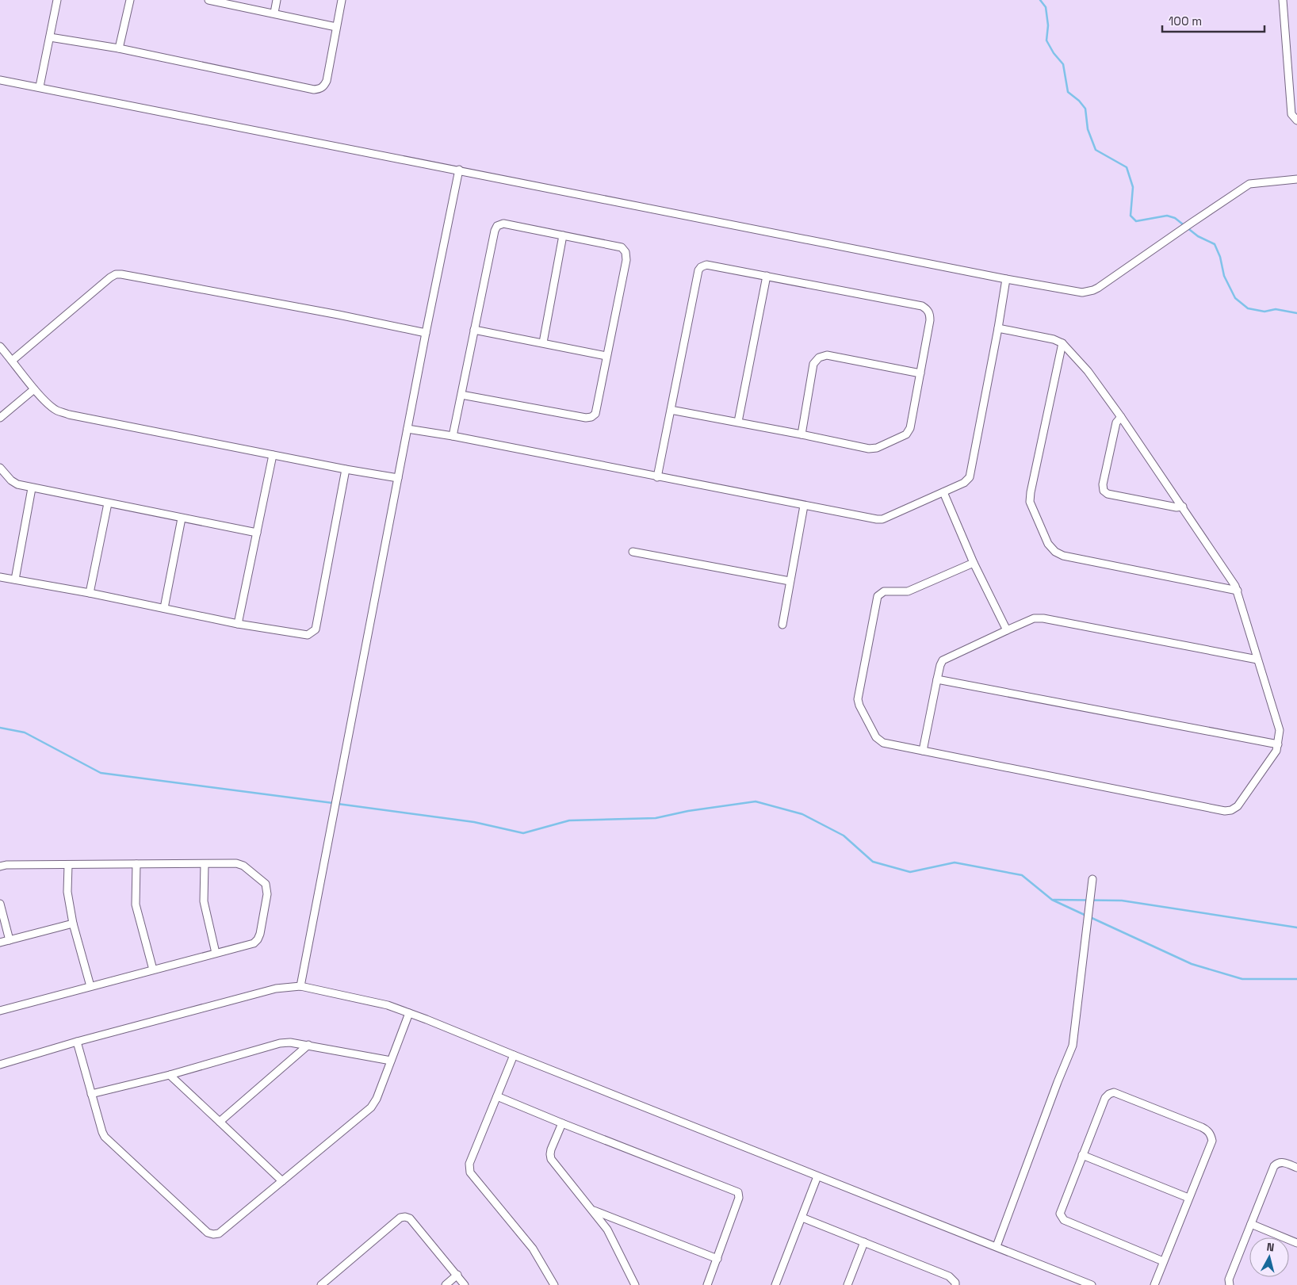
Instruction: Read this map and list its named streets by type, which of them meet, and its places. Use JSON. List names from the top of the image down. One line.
{"scale_bar":"100 m","north":"top"}
